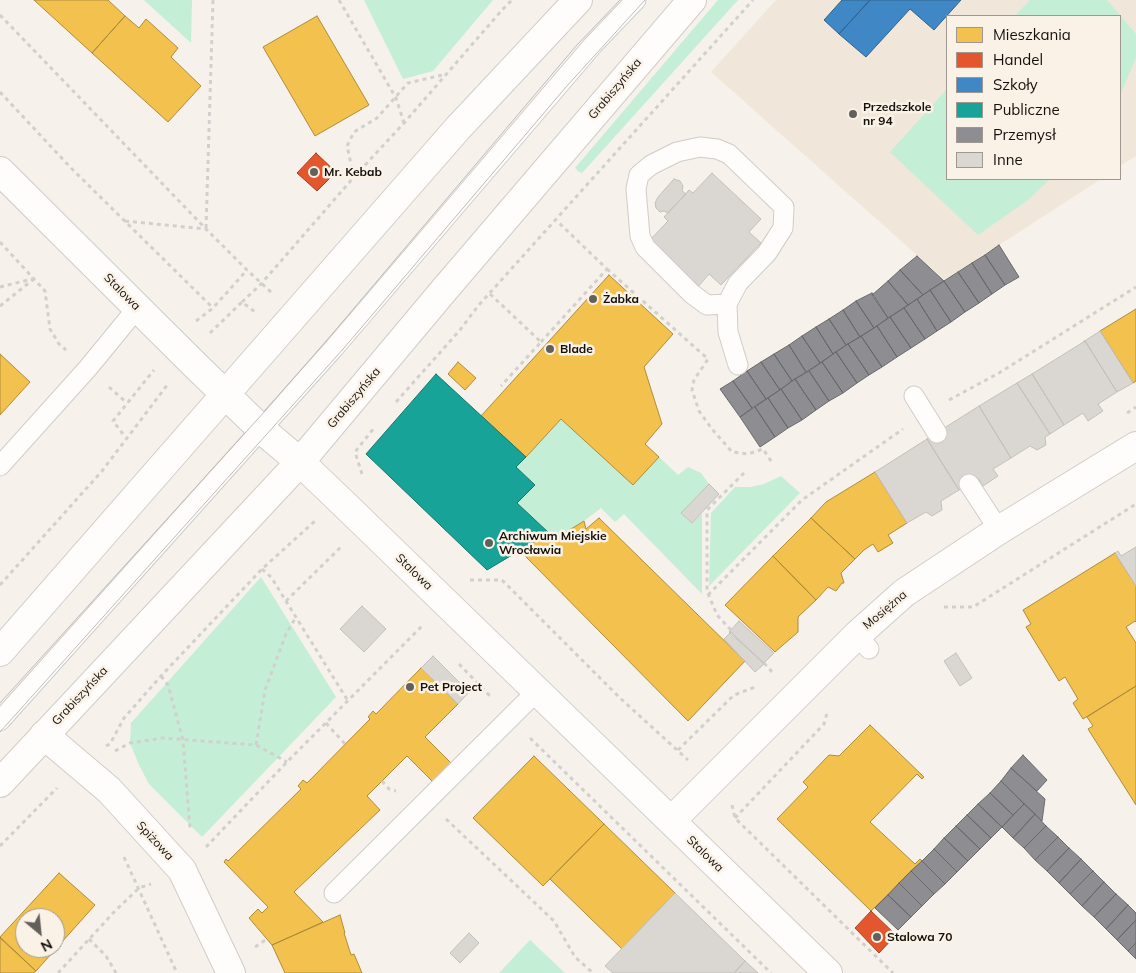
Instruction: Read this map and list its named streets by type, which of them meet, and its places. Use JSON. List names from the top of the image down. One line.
{"streets":{"street":["Grabiszyńska","Stalowa","Mosiężna","Spiżowa"]},"crossings":[["Grabiszyńska","Stalowa"],["Grabiszyńska","Spiżowa"],["Stalowa","Mosiężna"]],"places":["Przedszkole nr 94","Mr. Kebab","Żabka","Blade","Archiwum Miejskie Wrocławia","Pet Project","Stalowa 70"],"legend":["Mieszkania","Handel","Szkoły","Publiczne","Przemysł","Inne"],"north":"bottom right"}
